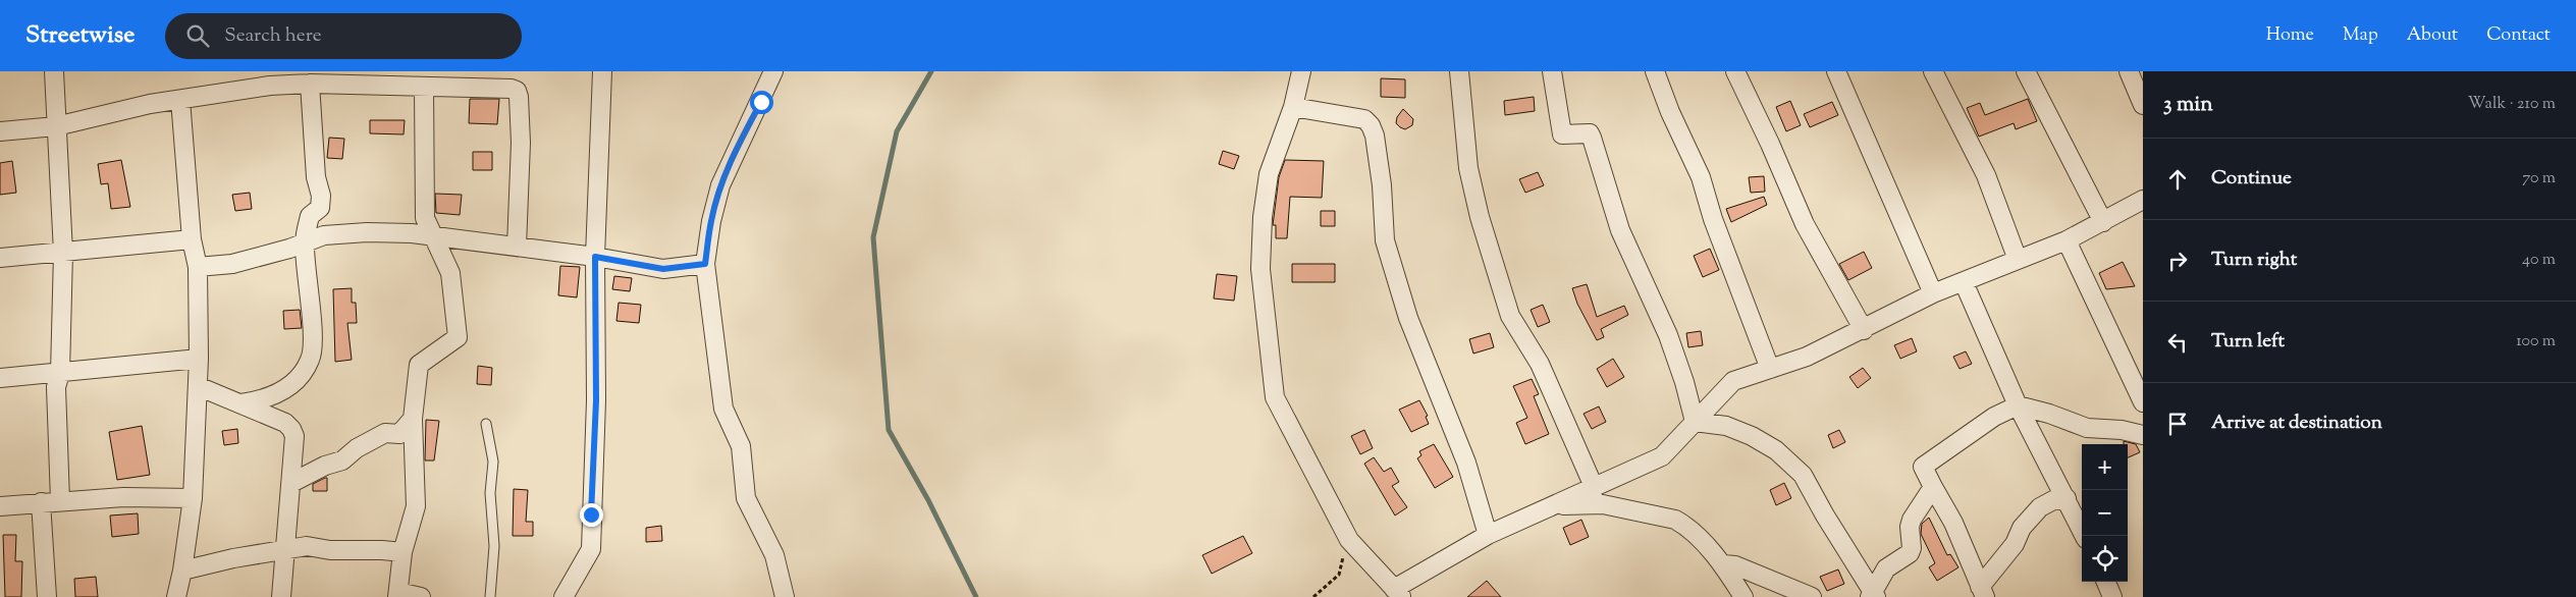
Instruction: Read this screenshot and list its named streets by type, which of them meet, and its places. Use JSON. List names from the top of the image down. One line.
{"page":{"header":"Streetwise","search":"Search here","nav":["Home","Map","About","Contact"],"heading":["3 min","Walk · 210 m"],"list":[["Continue","70 m"],["Turn right","40 m"],["Turn left","100 m"],"Arrive at destination"],"map_buttons":["+","−"]}}
